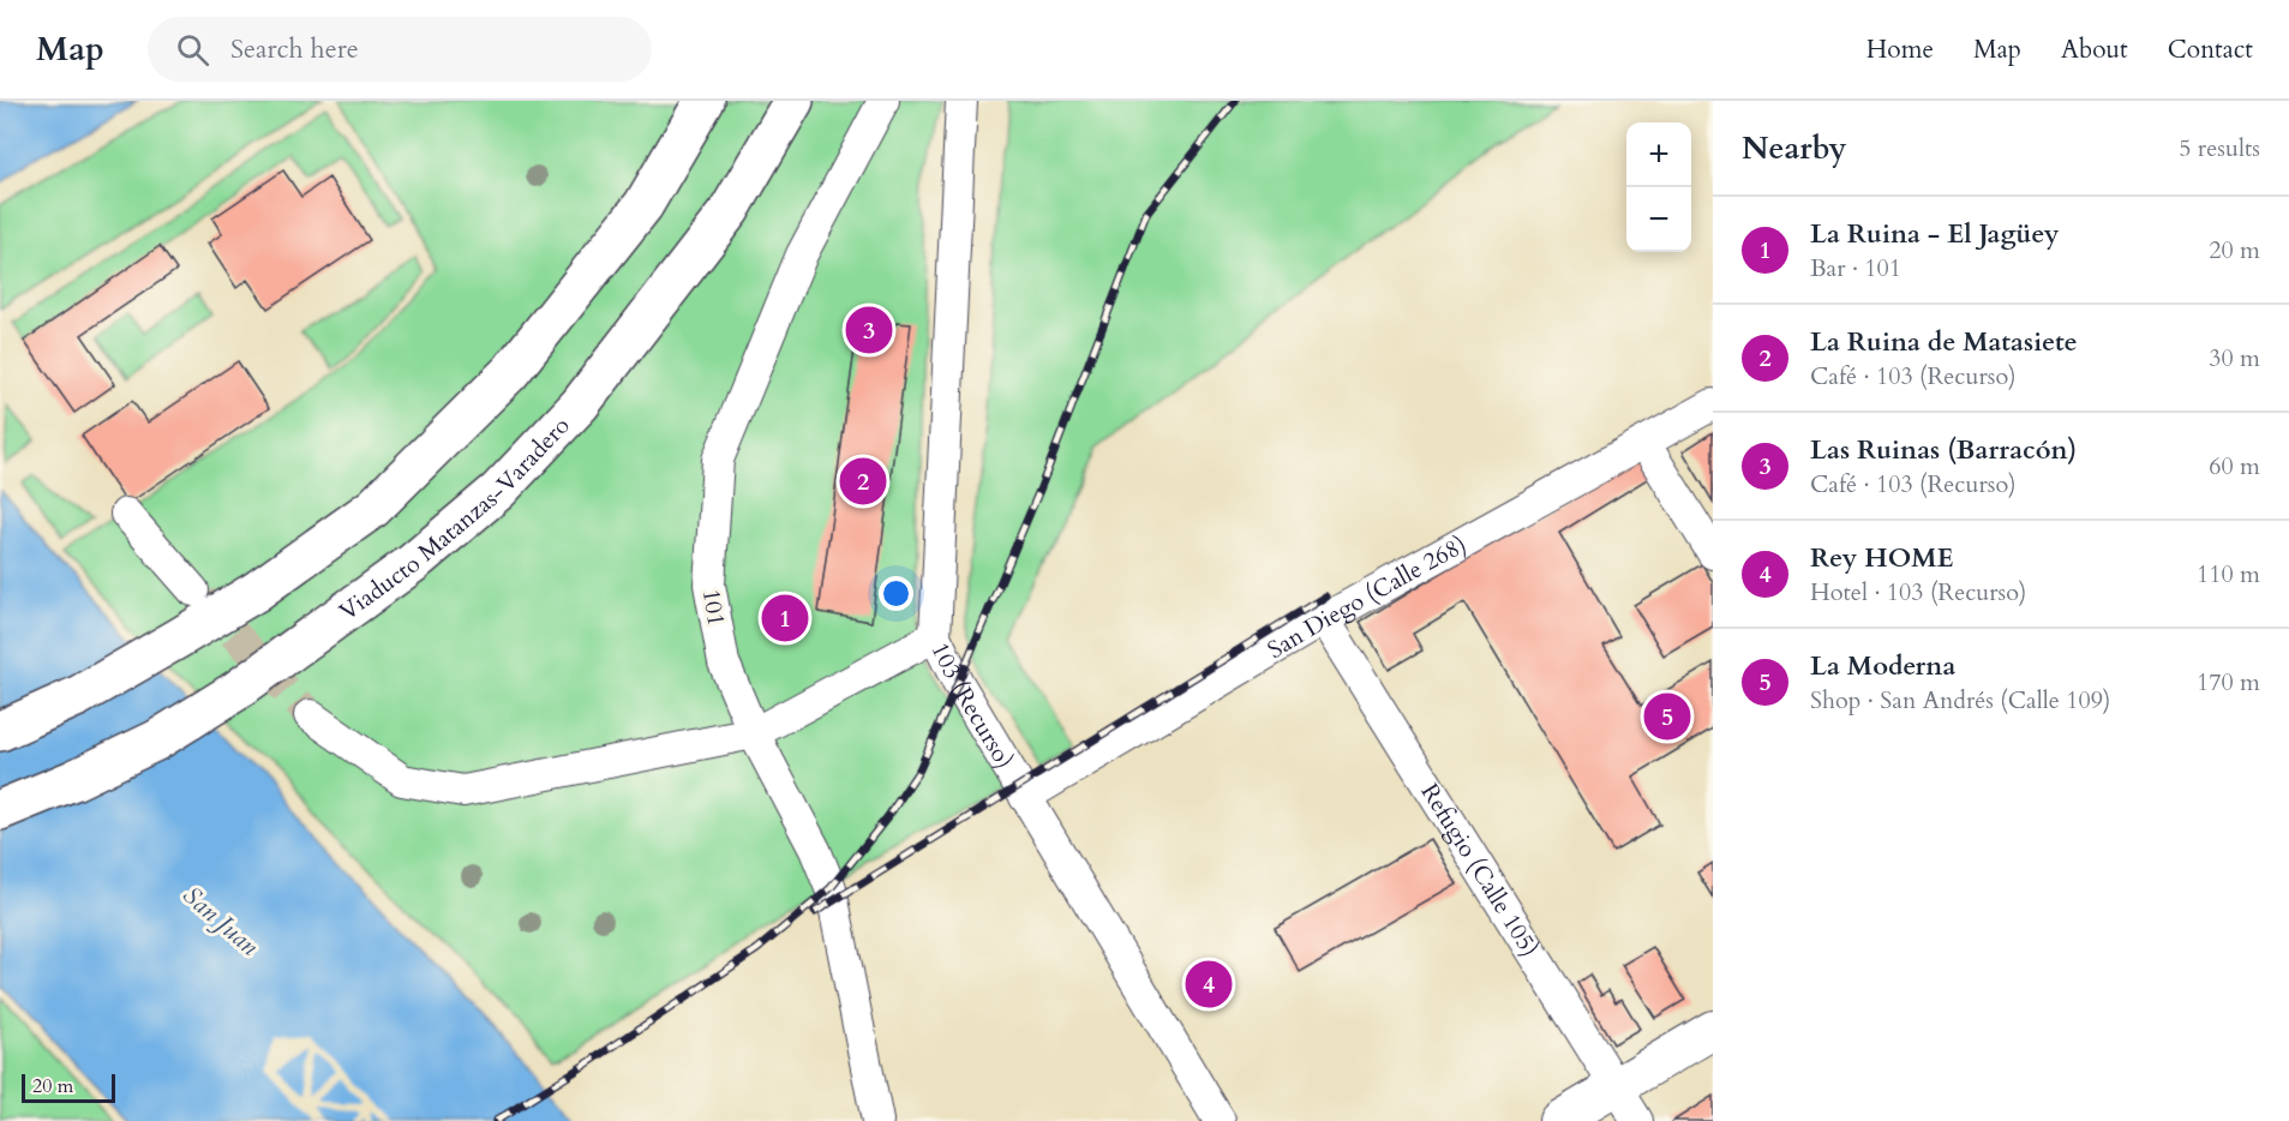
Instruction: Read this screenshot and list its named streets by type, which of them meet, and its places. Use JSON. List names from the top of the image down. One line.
{"streets":{"highway":["Viaducto Matanzas-Varadero"],"street":["San Diego (Calle 268)","101","103 (Recurso)","Refugio (Calle 105)"]},"crossings":[["San Diego (Calle 268)","103 (Recurso)"],["San Diego (Calle 268)","Refugio (Calle 105)"]],"water":["San Juan"],"scale_bar":"20 m","page":{"header":"Map","search":"Search here","nav":["Home","Map","About","Contact"],"heading":["Nearby","5 results"],"map_buttons":["+","−"],"list":[{"mark":"1","name":"La Ruina - El Jagüey","note":"Bar · 101","value":"20 m"},{"mark":"2","name":"La Ruina de Matasiete","note":"Café · 103 (Recurso)","value":"30 m"},{"mark":"3","name":"Las Ruinas (Barracón)","note":"Café · 103 (Recurso)","value":"60 m"},{"mark":"4","name":"Rey HOME","note":"Hotel · 103 (Recurso)","value":"110 m"},{"mark":"5","name":"La Moderna","note":"Shop · San Andrés (Calle 109)","value":"170 m"}],"pins":["3","2","1","5","4"],"scale":"20 m"}}
